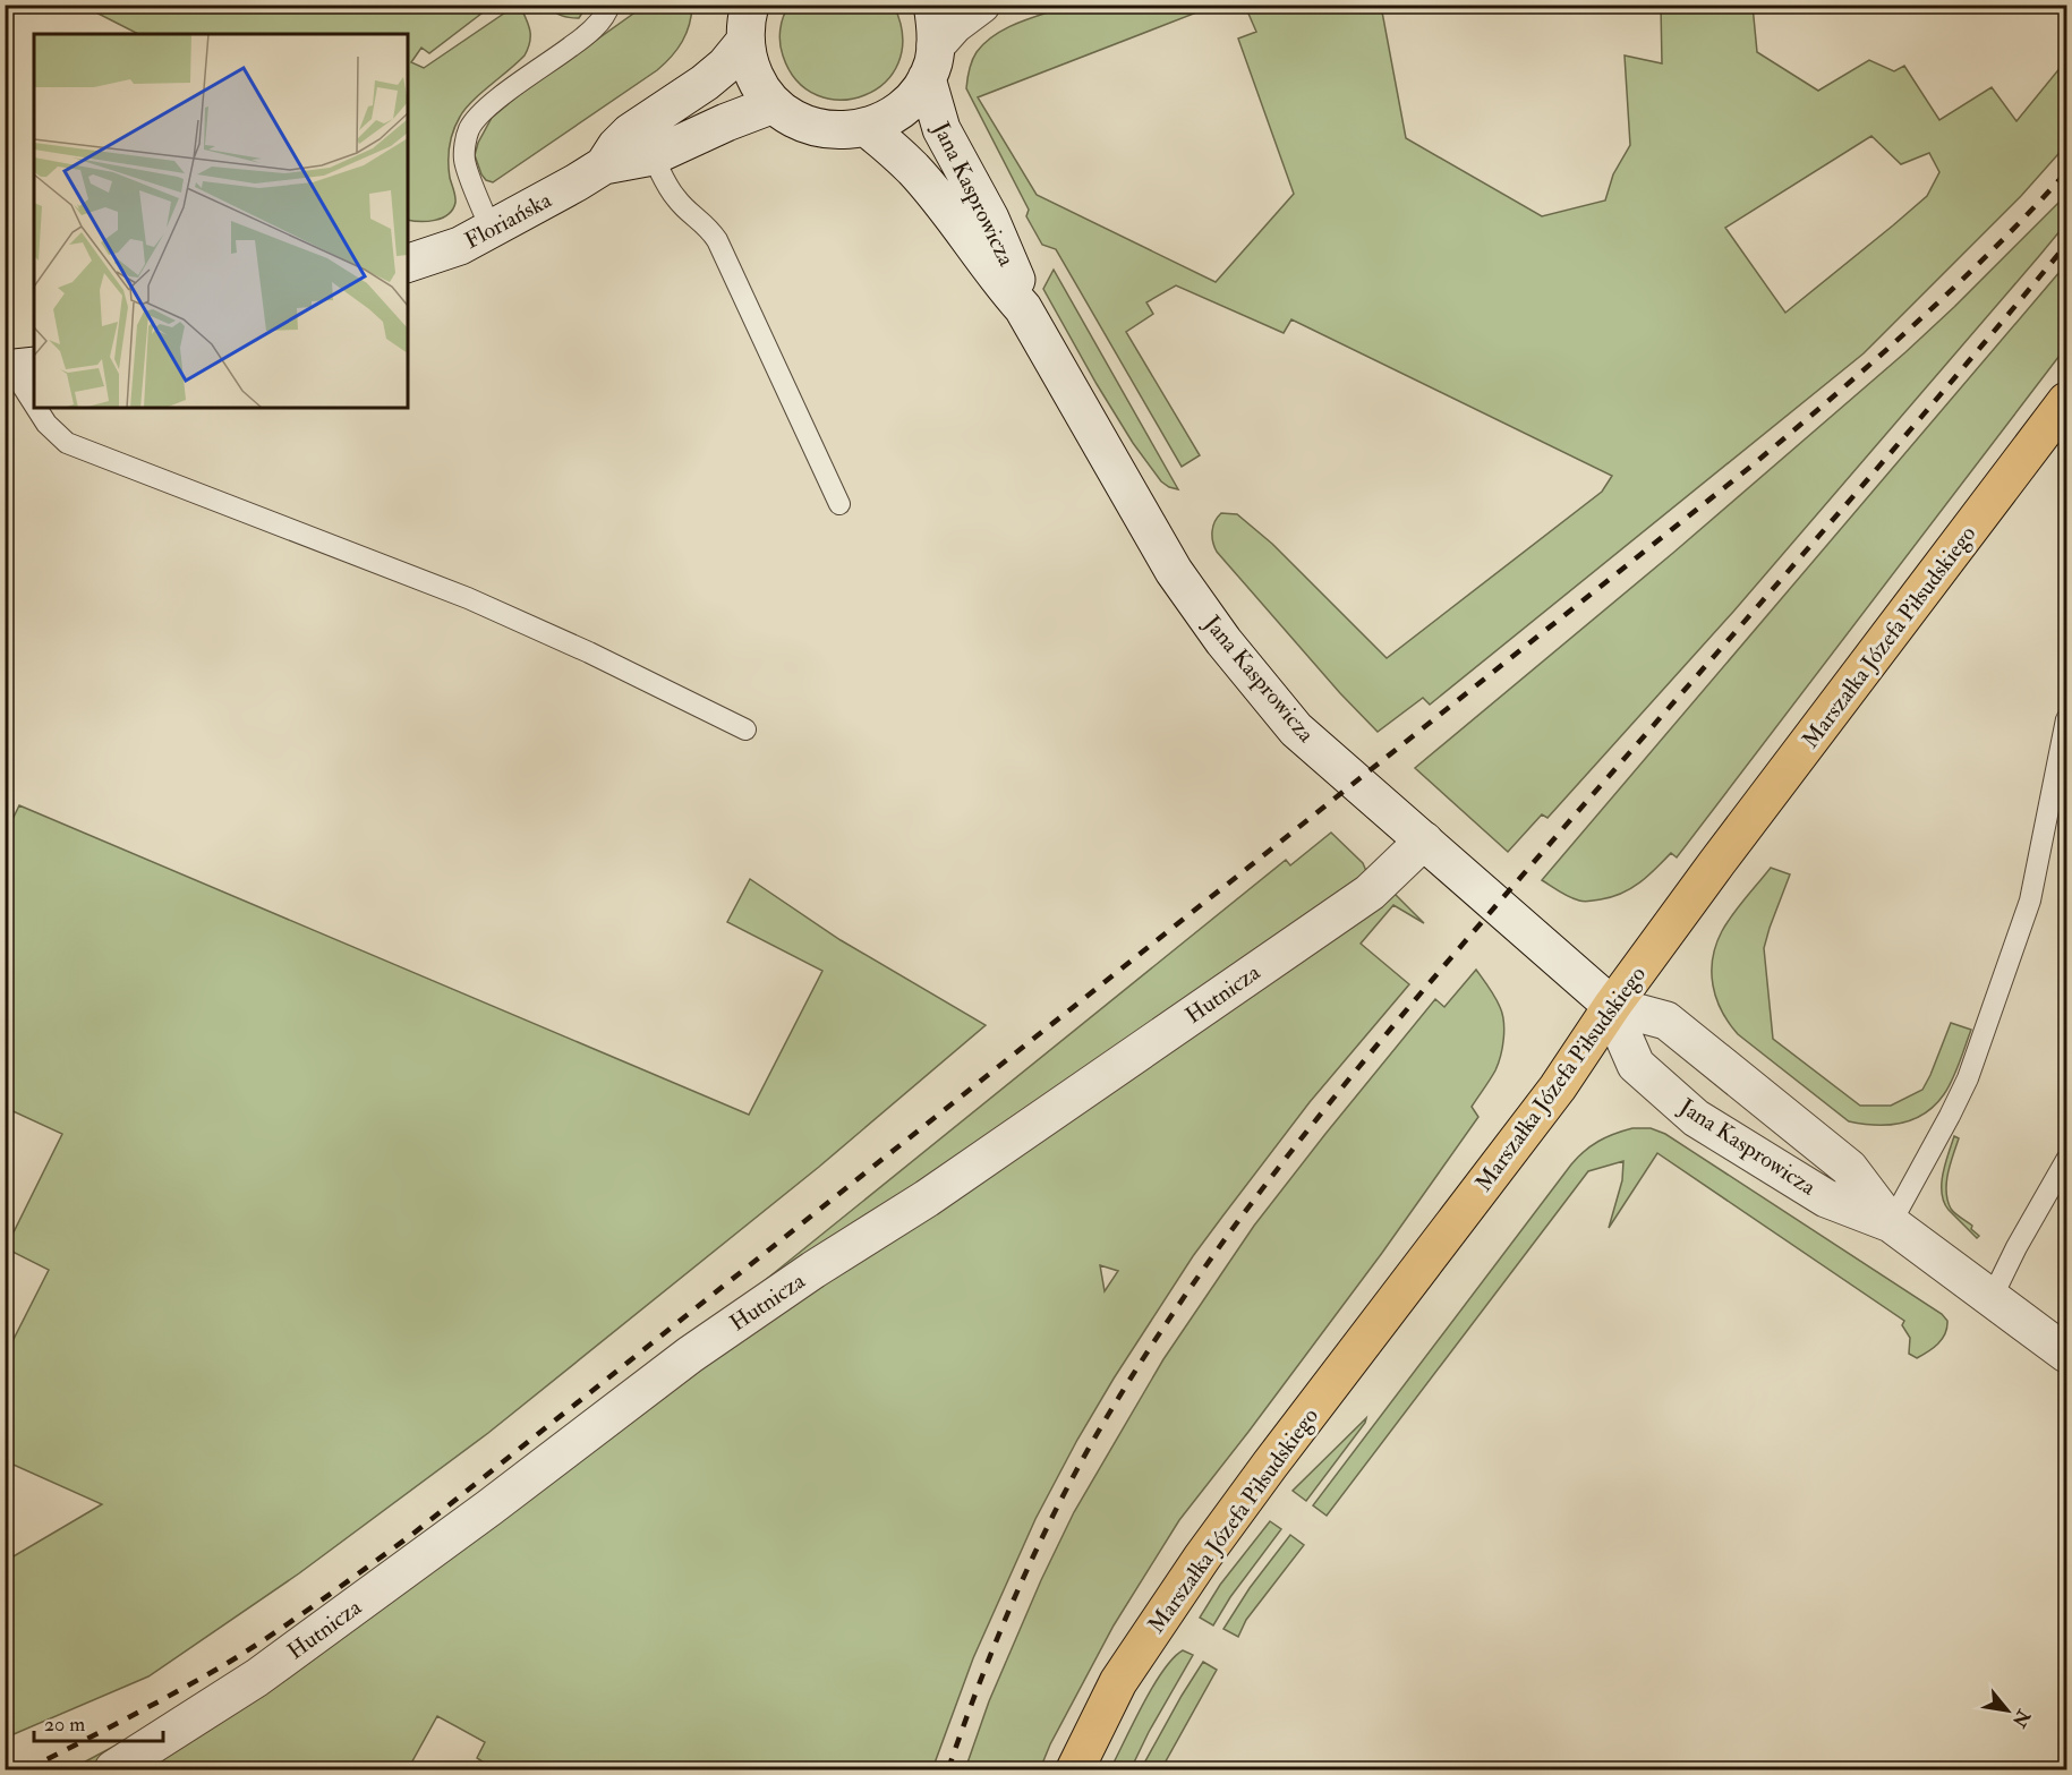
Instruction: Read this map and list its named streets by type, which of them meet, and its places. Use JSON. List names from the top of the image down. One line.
{"streets":{"main road":["Marszałka Józefa Piłsudskiego"],"street":["Jana Kasprowicza","Floriańska","Hutnicza"]},"crossings":[["Jana Kasprowicza","Marszałka Józefa Piłsudskiego"],["Jana Kasprowicza","Hutnicza"]],"scale_bar":"20 m","north":"bottom right"}
